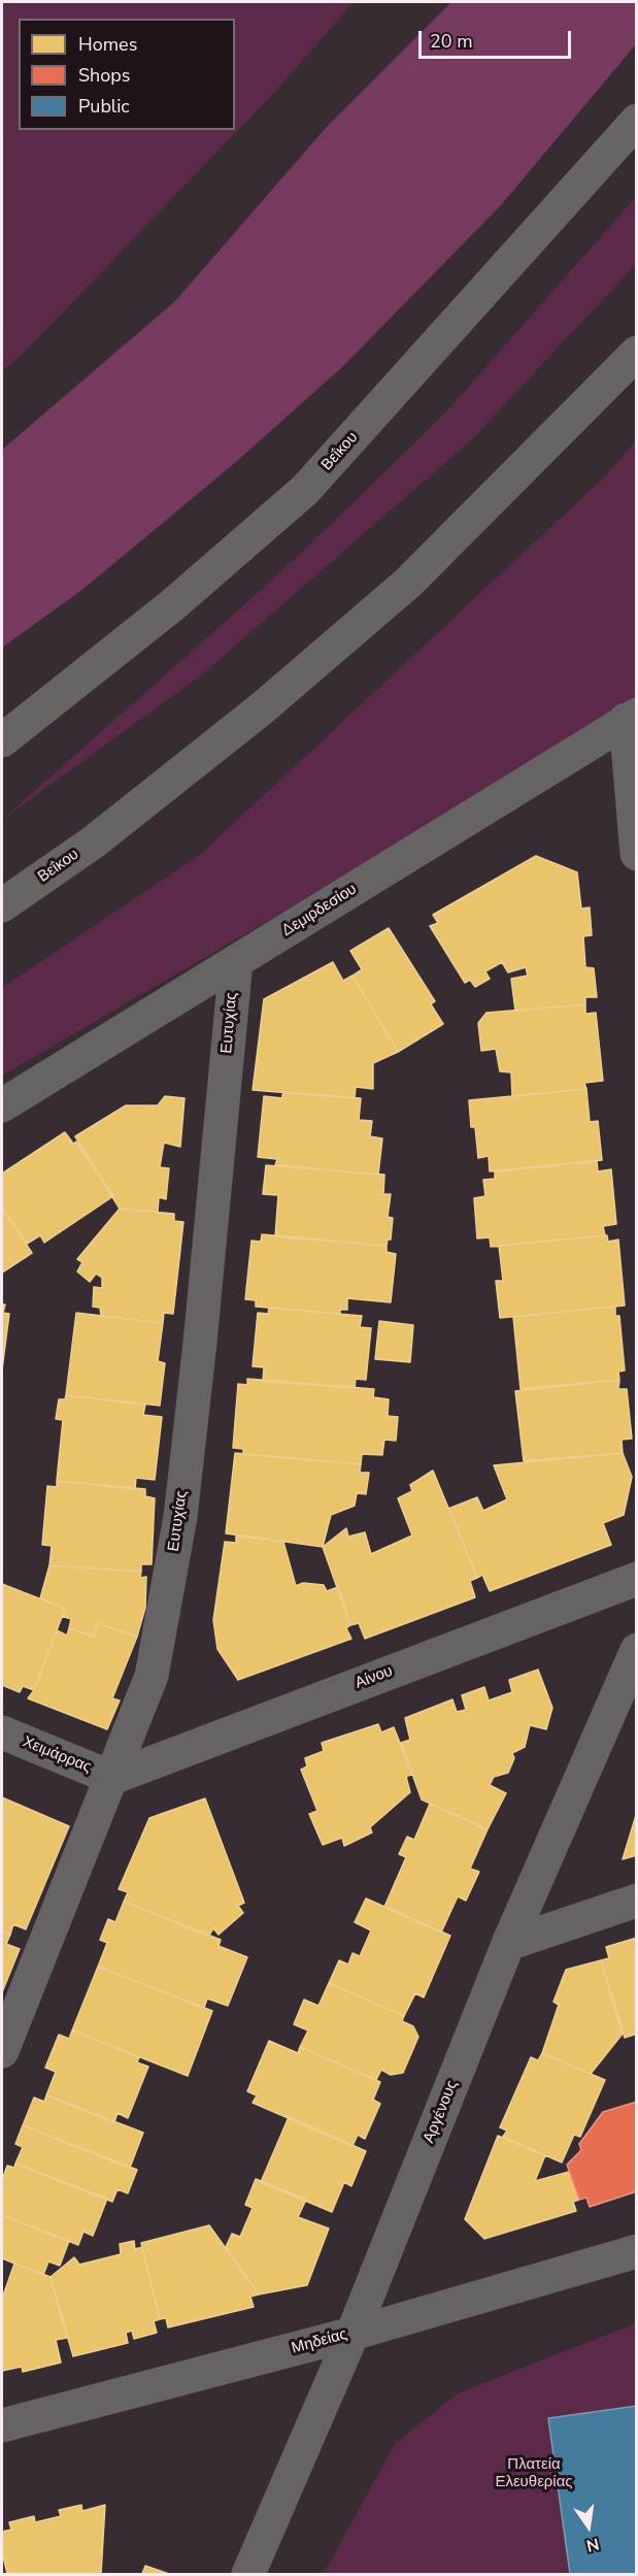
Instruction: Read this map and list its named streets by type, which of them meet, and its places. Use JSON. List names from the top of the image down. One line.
{"streets":{"main road":["Βεΐκου"],"street":["Δεμιρδεσίου","Ευτυχίας","Αίνου","Χειμάρρας","Αργένους","Μηδείας"]},"crossings":[["Δεμιρδεσίου","Ευτυχίας"],["Ευτυχίας","Αίνου"],["Ευτυχίας","Χειμάρρας"],["Αίνου","Χειμάρρας"],["Αργένους","Μηδείας"]],"parks":["Πλατεία Ελευθερίας"],"legend":["Homes","Shops","Public"],"scale_bar":"20 m","north":"bottom"}
